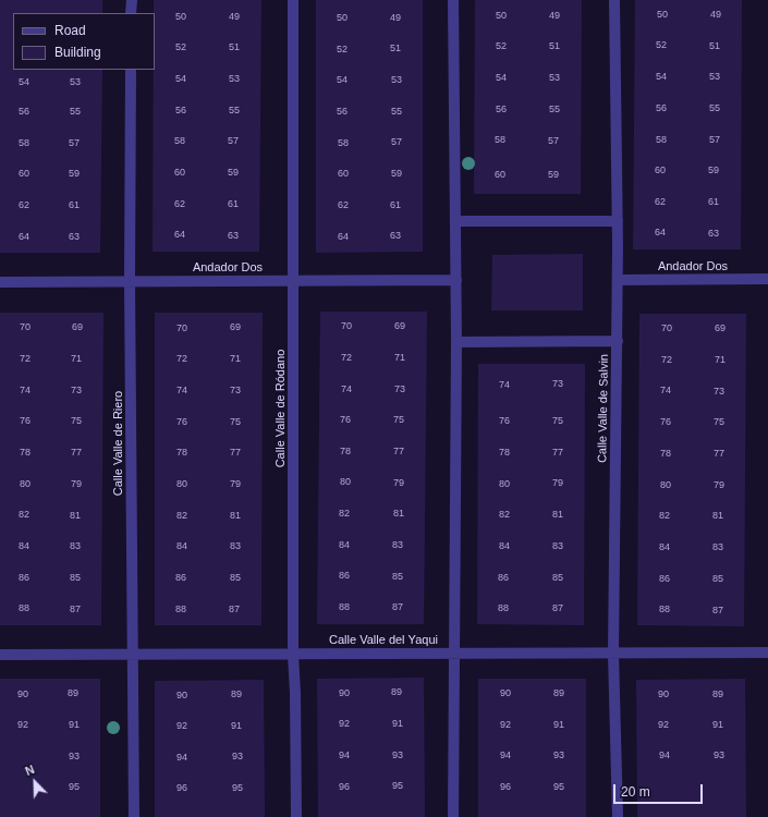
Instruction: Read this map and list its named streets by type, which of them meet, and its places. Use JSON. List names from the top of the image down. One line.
{"streets":{"street":["Andador Dos","Calle Valle de Ródano","Calle Valle de Salvin","Calle Valle de Riero","Calle Valle del Yaqui"]},"crossings":[["Andador Dos","Calle Valle de Ródano"],["Andador Dos","Calle Valle de Salvin"],["Andador Dos","Calle Valle de Riero"],["Calle Valle de Ródano","Calle Valle del Yaqui"],["Calle Valle de Salvin","Calle Valle del Yaqui"],["Calle Valle de Riero","Calle Valle del Yaqui"]],"house_numbers":["50","49","50","49","50","49","50","49","52","52","51","51","52","51","51","52","54","53","54","53","54","53","54","53","54","53","56","55","56","55","56","55","56","55","56","55","58","58","57","58","57","57","57","58","57","58","60","59","60","59","60","59","60","59","60","59","62","61","62","61","62","61","62","61","64","63","64","63","63","64","63","64","70","69","70","69","69","70","70","69","72","71","72","71","72","71","72","71","73","74","74","73","74","73","74","73","74","73","76","75","76","75","76","75","76","75","76","75","78","77","78","77","78","77","78","77","78","77","80","79","79","80","79","80","79","80","80","79","82","81","82","82","81","81","82","81","82","81","84","83","84","83","84","83","84","83","84","83","86","85","86","85","86","85","86","85","86","85","88","87","88","88","87","87","88","87","88","87","89","89","90","90","89","90","89","90","89","90","92","91","92","91","92","91","92","91","92","91","94","93","94","93","94","93","93","93","94","95","95","96","96","95","96","95"],"legend":["Road","Building"],"scale_bar":"20 m","north":"top left"}
